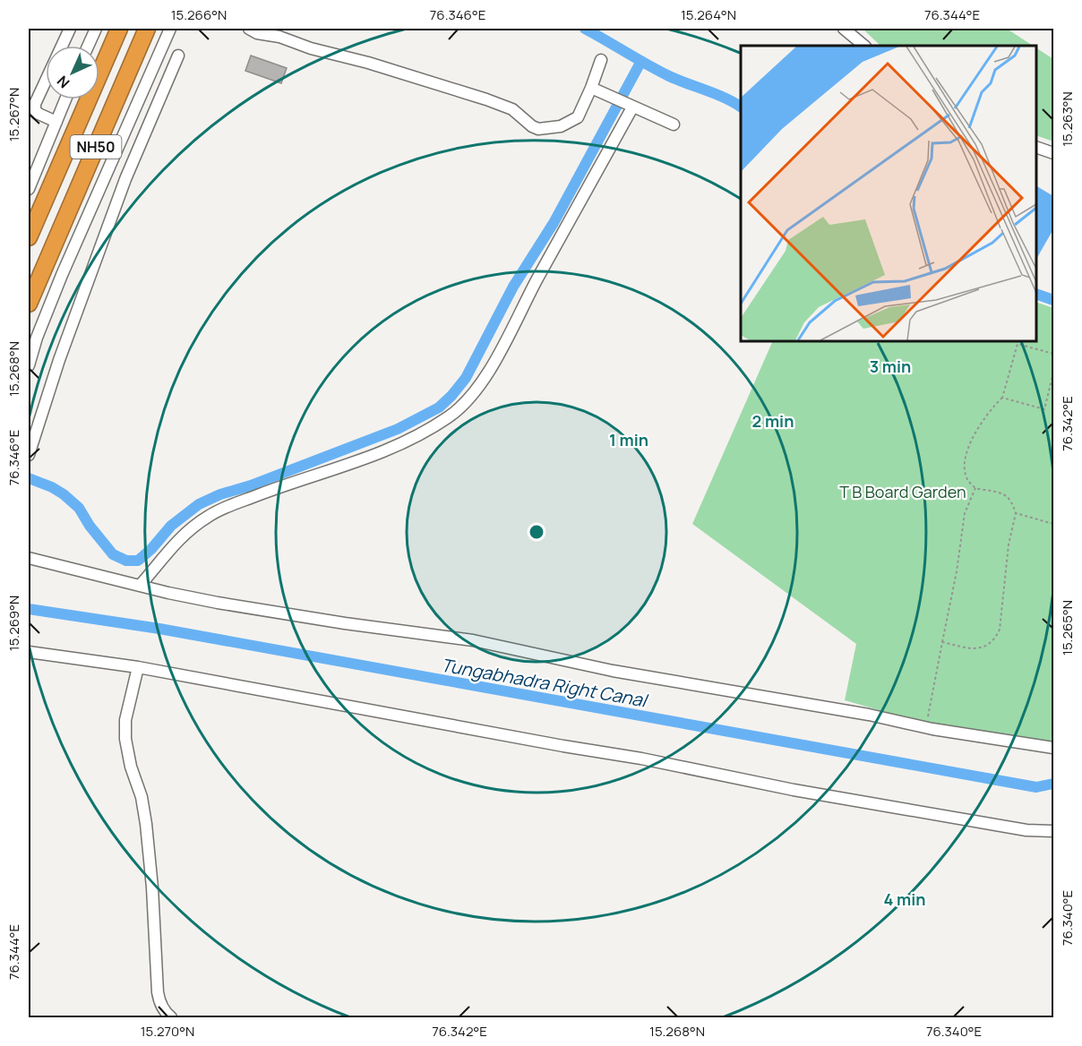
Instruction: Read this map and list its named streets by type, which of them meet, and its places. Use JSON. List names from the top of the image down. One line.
{"streets":{"highway":["NH50"]},"water":["Tungabhadra Right Canal"],"parks":["T B Board Garden"],"north":"bottom left","coordinates":["15.266°N","76.346°E","15.264°N","76.344°E","15.267°N","15.263°N","15.268°N","76.342°E","15.269°N","15.265°N","76.340°E","15.270°N"],"rings":["3 min","2 min","1 min","4 min"]}
